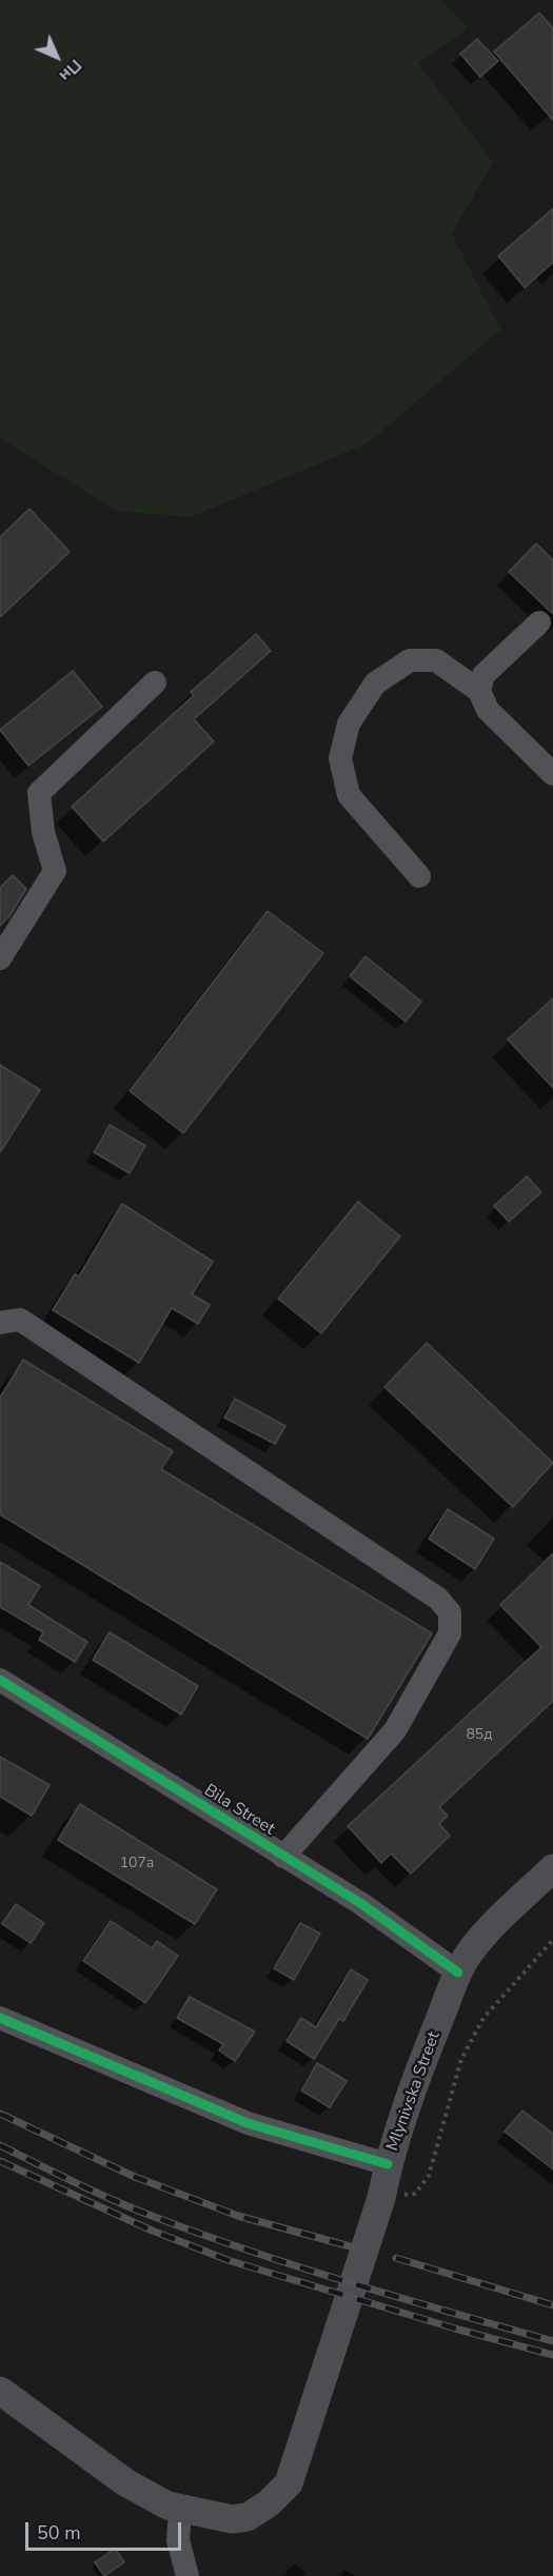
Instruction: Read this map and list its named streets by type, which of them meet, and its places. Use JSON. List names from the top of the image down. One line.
{"streets":{"main road":["Mlynivska Street"],"street":["Bila Street"]},"crossings":[["Bila Street","Mlynivska Street"]],"house_numbers":["85д","107а"],"scale_bar":"50 m","north":"bottom right"}
